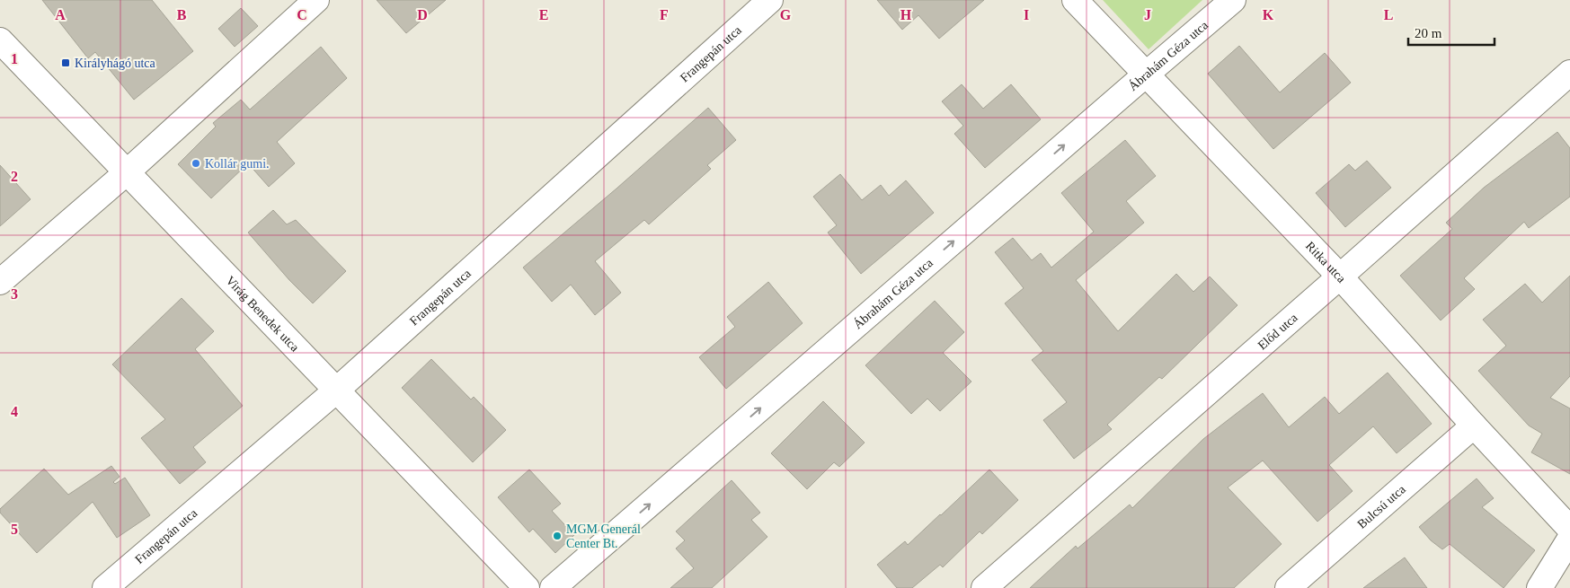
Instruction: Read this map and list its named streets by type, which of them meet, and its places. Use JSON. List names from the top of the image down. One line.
{"streets":{"street":["Frangepán utca","Ábrahám Géza utca","Ritka utca","Virág Benedek utca","Előd utca","Bulcsú utca"]},"crossings":[["Frangepán utca","Virág Benedek utca"],["Ábrahám Géza utca","Ritka utca"],["Ritka utca","Előd utca"],["Ritka utca","Bulcsú utca"]],"one_way":["Ábrahám Géza utca"],"places":{"transit":["Királyhágó utca"],"other":["Kollár gumi.","MGM Generál Center Bt."]},"scale_bar":"20 m","grid":{"columns":["A","B","C","D","E","F","G","H","I","J","K","L"],"rows":["1","2","3","4","5"]}}
